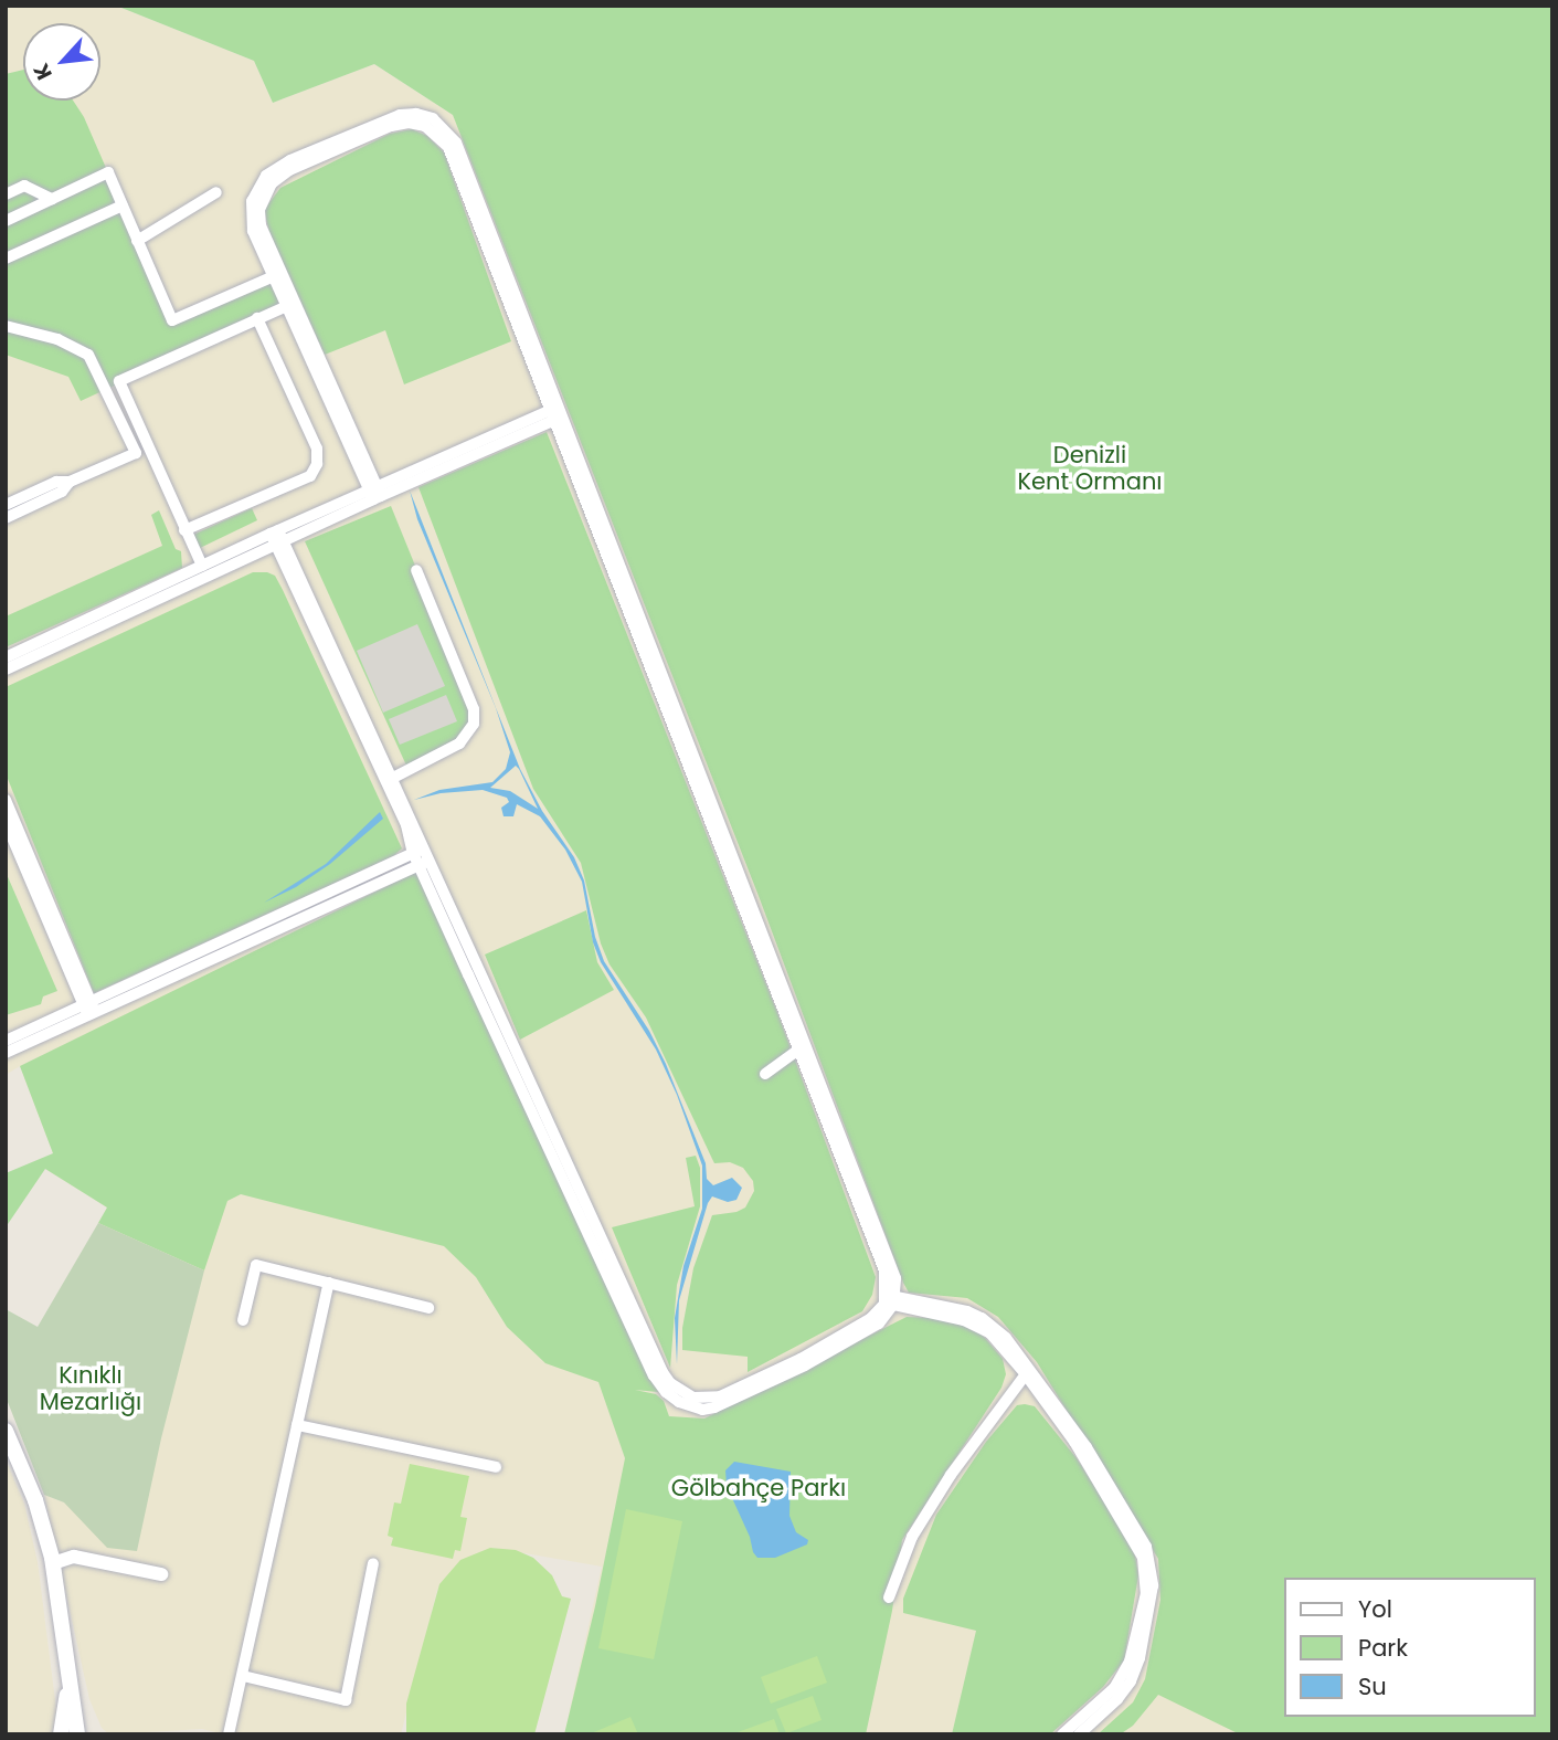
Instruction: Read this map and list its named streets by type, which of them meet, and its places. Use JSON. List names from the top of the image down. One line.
{"parks":["Denizli Kent Ormanı","Kınıklı Mezarlığı","Gölbahçe Parkı"],"legend":["Yol","Park","Su"],"north":"bottom left"}
